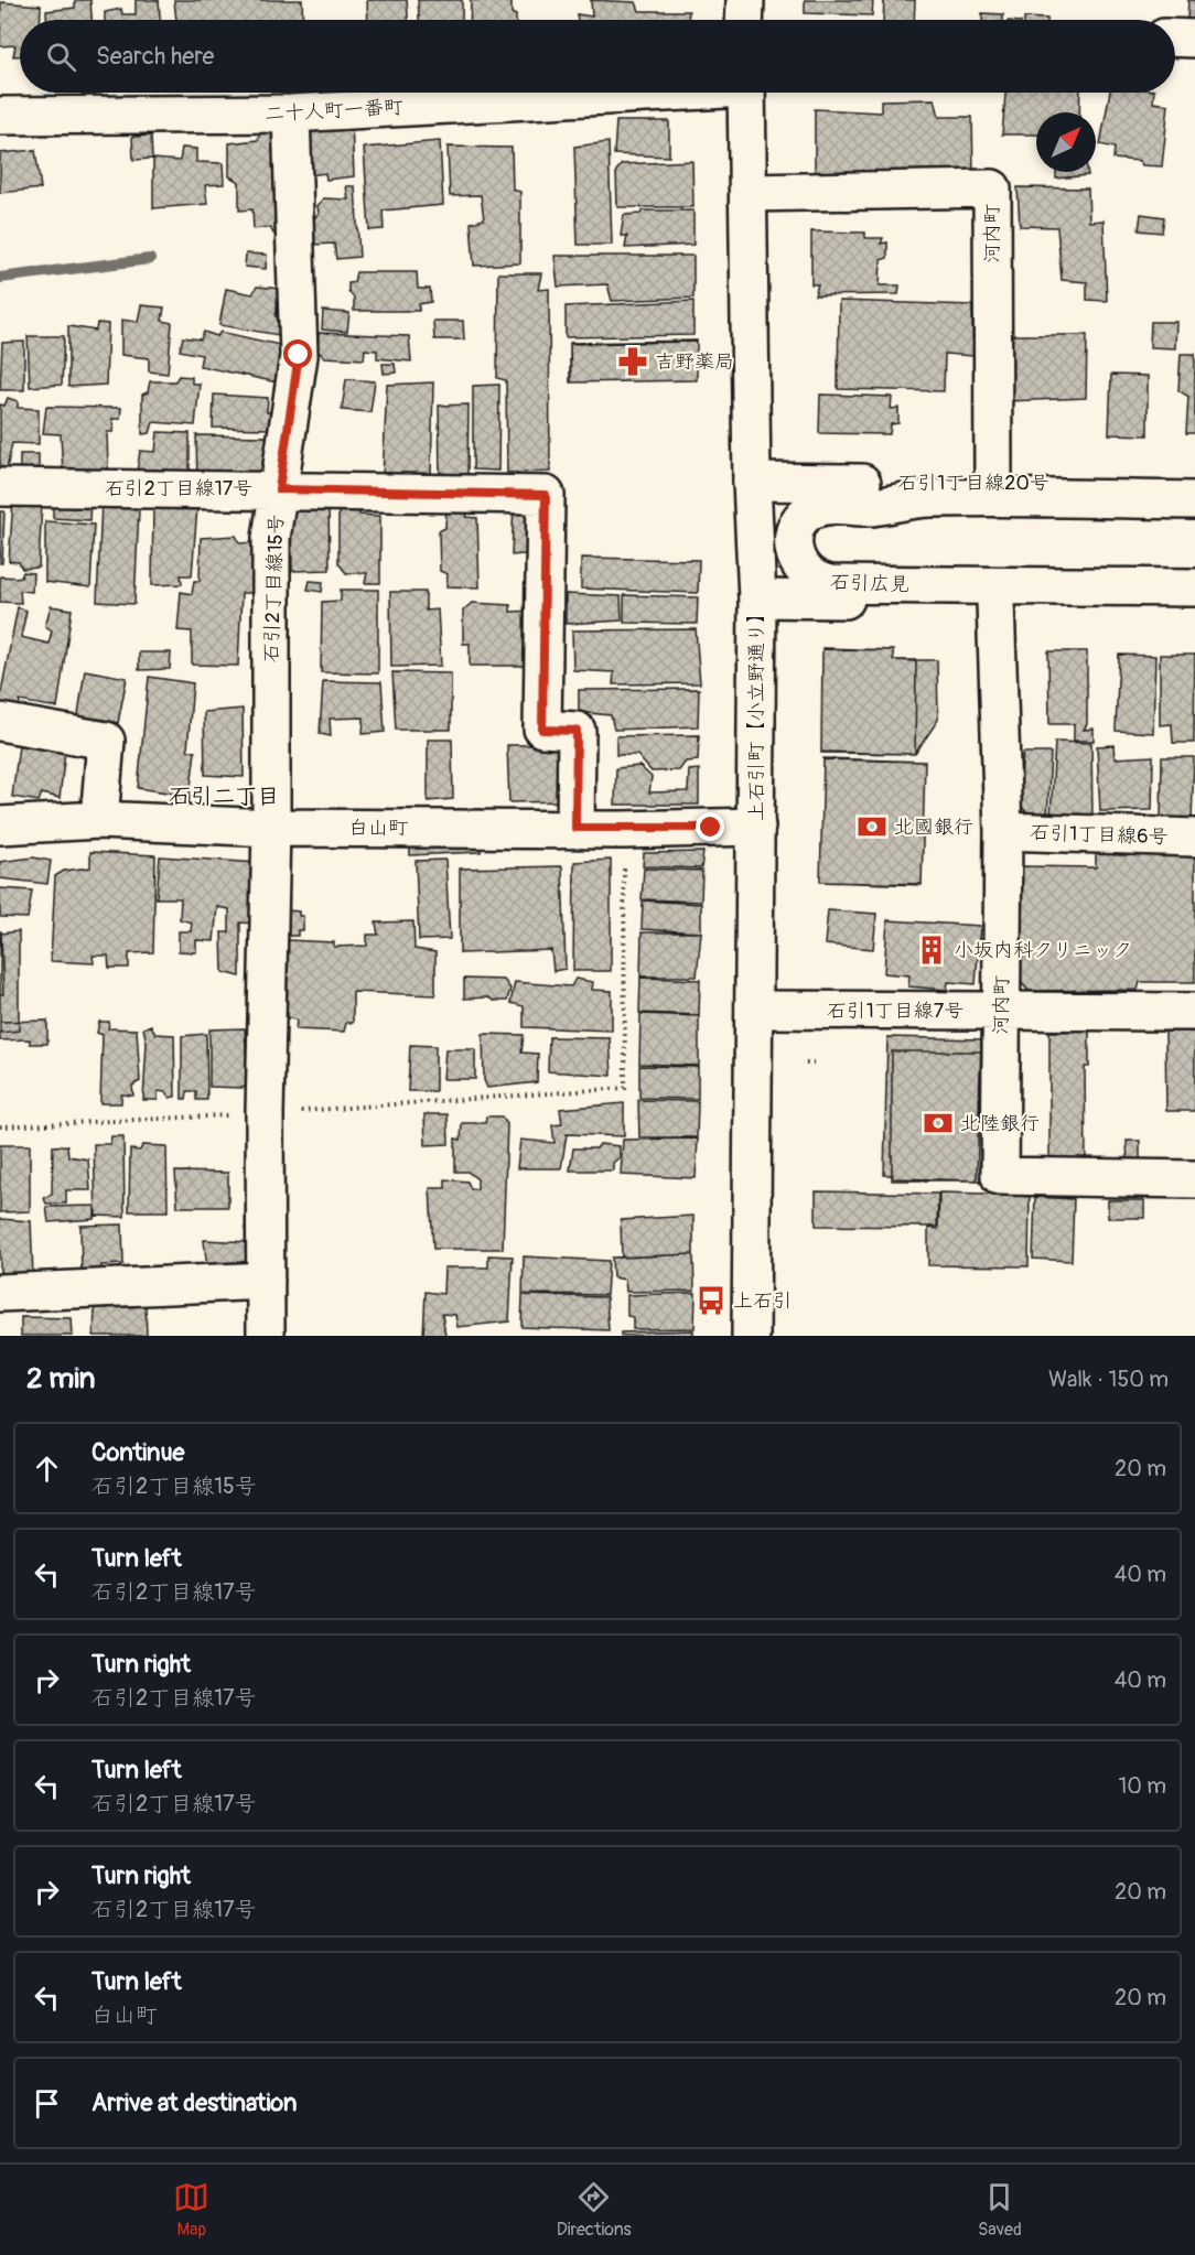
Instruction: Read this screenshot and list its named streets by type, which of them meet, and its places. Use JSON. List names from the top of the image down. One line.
{"streets":{"street":["二十人町一番町","河内町","石引1丁目線20号","石引2丁目線17号","石引広見","石引2丁目線15号","上石引町【小立野通り】","白山町","石引1丁目線6号","石引1丁目線7号"]},"crossings":[["二十人町一番町","石引2丁目線15号"],["河内町","石引1丁目線20号"],["河内町","上石引町【小立野通り】"],["河内町","石引1丁目線6号"],["河内町","石引1丁目線7号"],["石引1丁目線20号","上石引町【小立野通り】"],["石引2丁目線17号","石引2丁目線15号"],["石引2丁目線17号","白山町"],["石引2丁目線15号","白山町"],["上石引町【小立野通り】","白山町"],["上石引町【小立野通り】","石引1丁目線7号"]],"districts":["石引二丁目"],"places":{"pharmacy":["吉野薬局"],"bank":["北國銀行","北陸銀行"],"building":["小坂内科クリニック"],"bus stop":["上石引"]},"north":"top right","page":{"search":"Search here","heading":["2 min","Walk · 150 m"],"list":[["Continue","石引2丁目線15号","20 m"],["Turn left","石引2丁目線17号","40 m"],["Turn right","石引2丁目線17号","40 m"],["Turn left","石引2丁目線17号","10 m"],["Turn right","石引2丁目線17号","20 m"],["Turn left","白山町","20 m"],"Arrive at destination"],"nav":["Map","Directions","Saved"]}}
